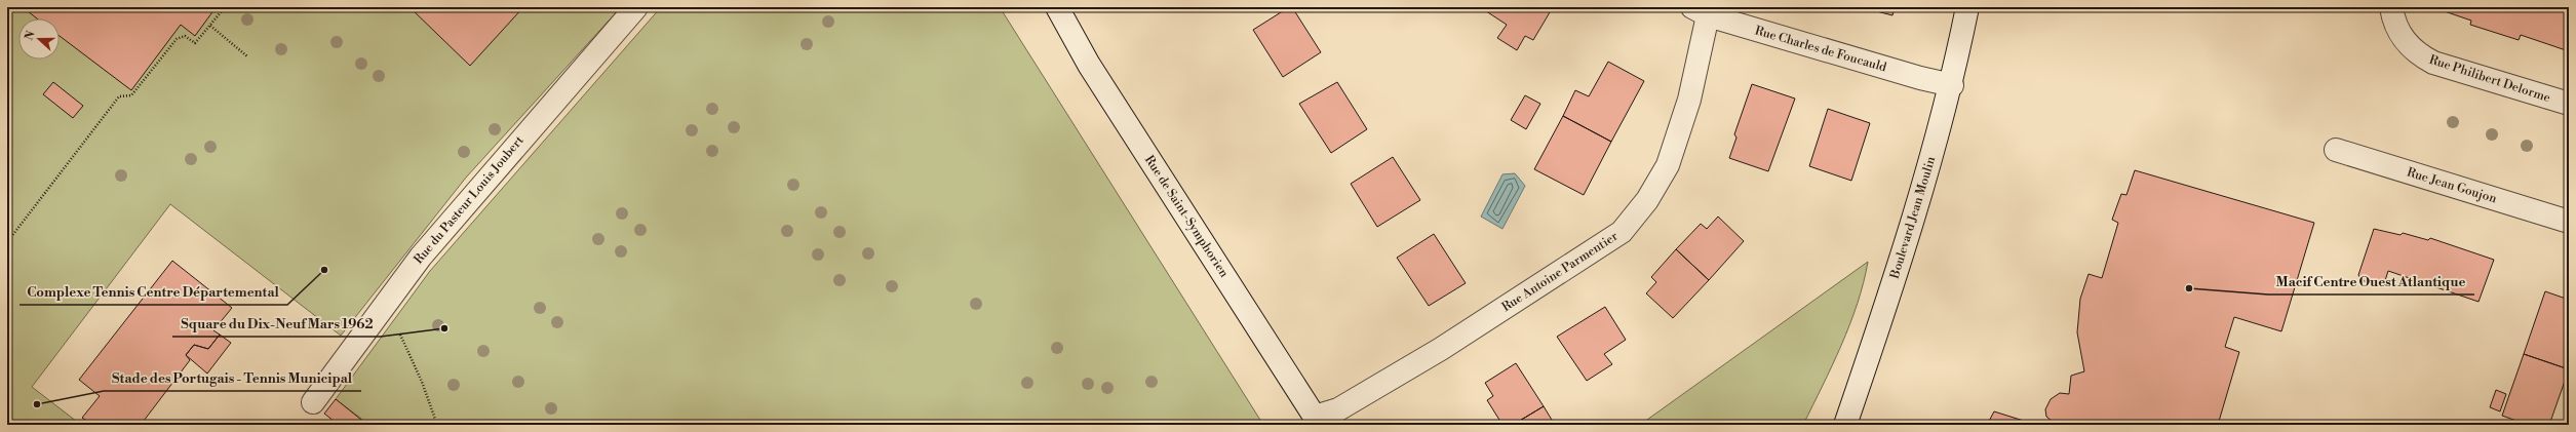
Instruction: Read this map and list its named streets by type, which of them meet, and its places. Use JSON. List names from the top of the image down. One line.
{"streets":{"street":["Rue Charles de Foucauld","Rue Philibert Delorme","Rue Jean Goujon","Rue du Pasteur Louis Joubert","Rue de Saint-Symphorien","Boulevard Jean Moulin","Rue Antoine Parmentier"]},"crossings":[["Rue Charles de Foucauld","Boulevard Jean Moulin"],["Rue Charles de Foucauld","Rue Antoine Parmentier"],["Rue de Saint-Symphorien","Rue Antoine Parmentier"]],"places":["Complexe Tennis Centre Départemental","Macif Centre Ouest Atlantique","Square du Dix-Neuf Mars 1962","Stade des Portugais - Tennis Municipal"],"north":"left"}
